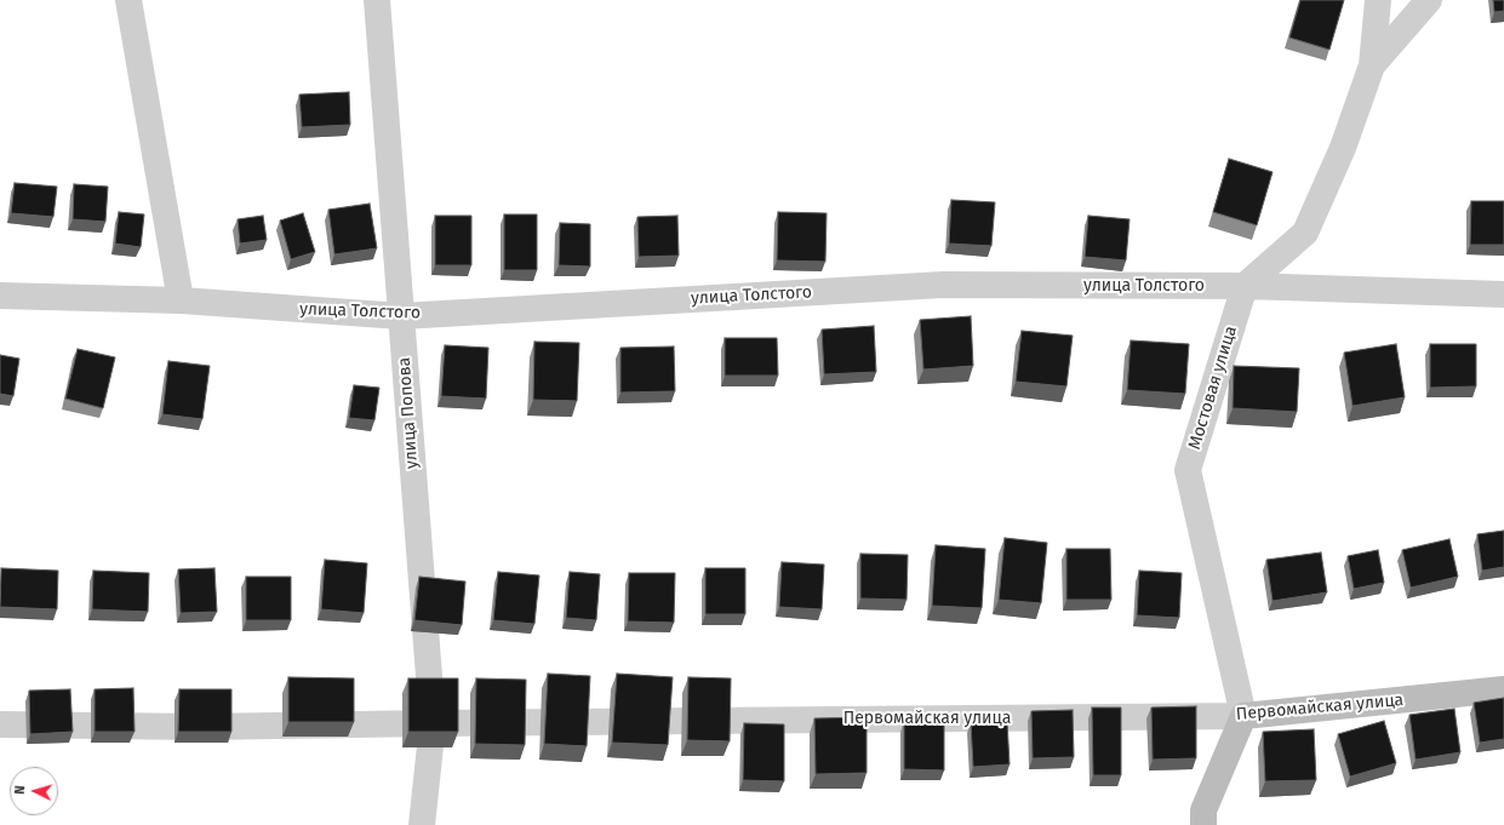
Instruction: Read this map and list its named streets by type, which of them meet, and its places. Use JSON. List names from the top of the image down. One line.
{"streets":{"main road":["Первомайская улица"],"street":["улица Толстого","Мостовая улица","улица Попова"]},"crossings":[["улица Толстого","Мостовая улица"],["улица Толстого","улица Попова"],["Мостовая улица","Первомайская улица"],["улица Попова","Первомайская улица"]],"north":"left"}
